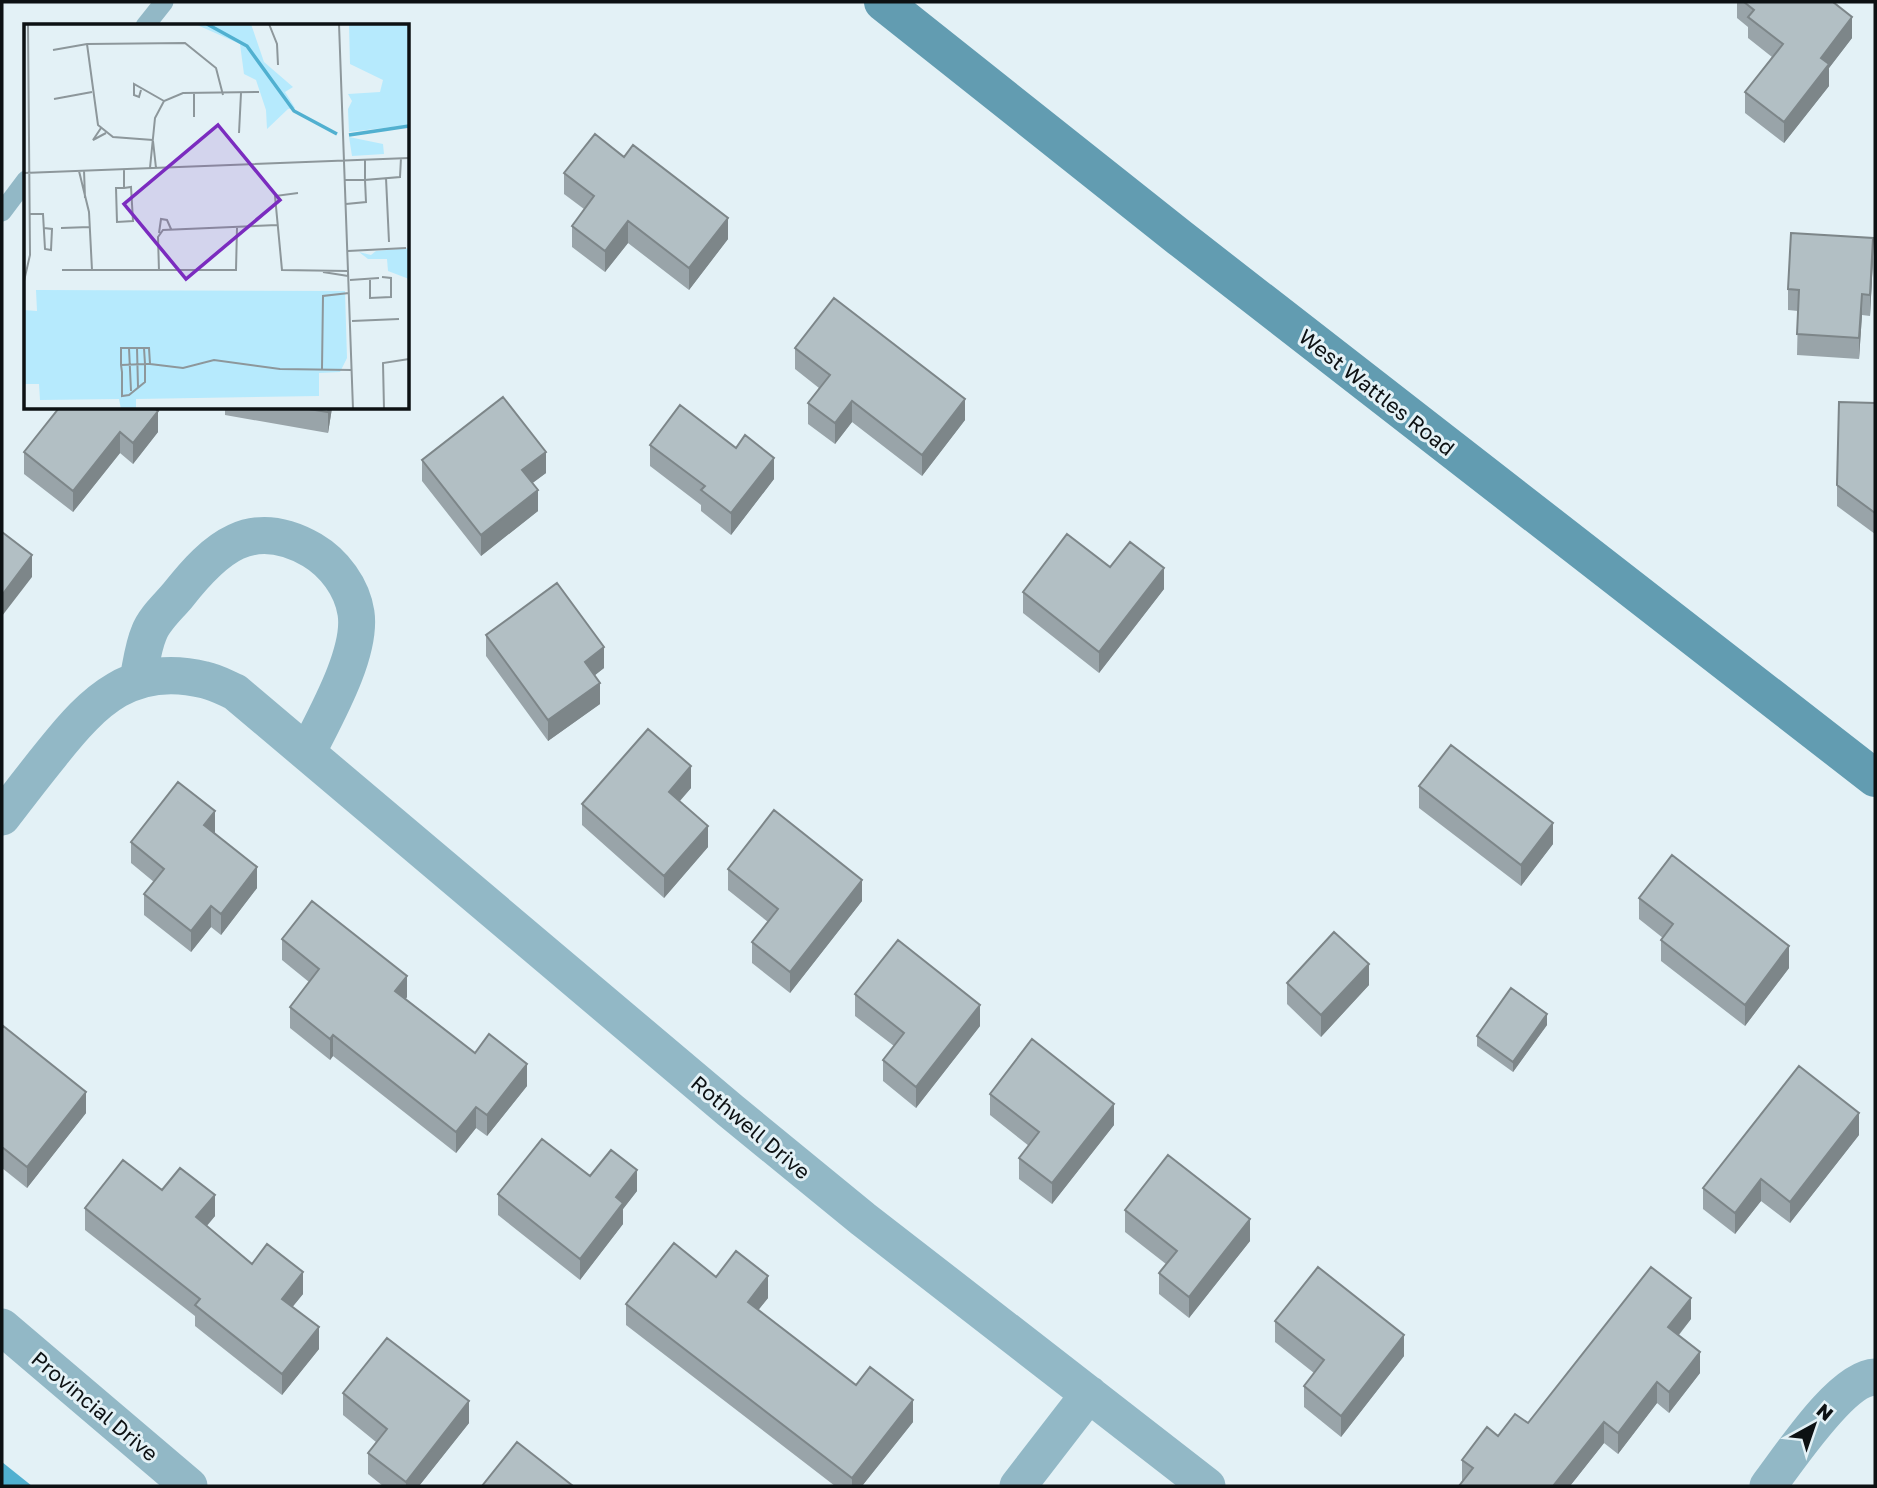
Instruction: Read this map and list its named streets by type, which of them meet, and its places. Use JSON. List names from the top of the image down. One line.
{"streets":{"street":["West Wattles Road","Rothwell Drive","Provincial Drive"]},"north":"top right"}
